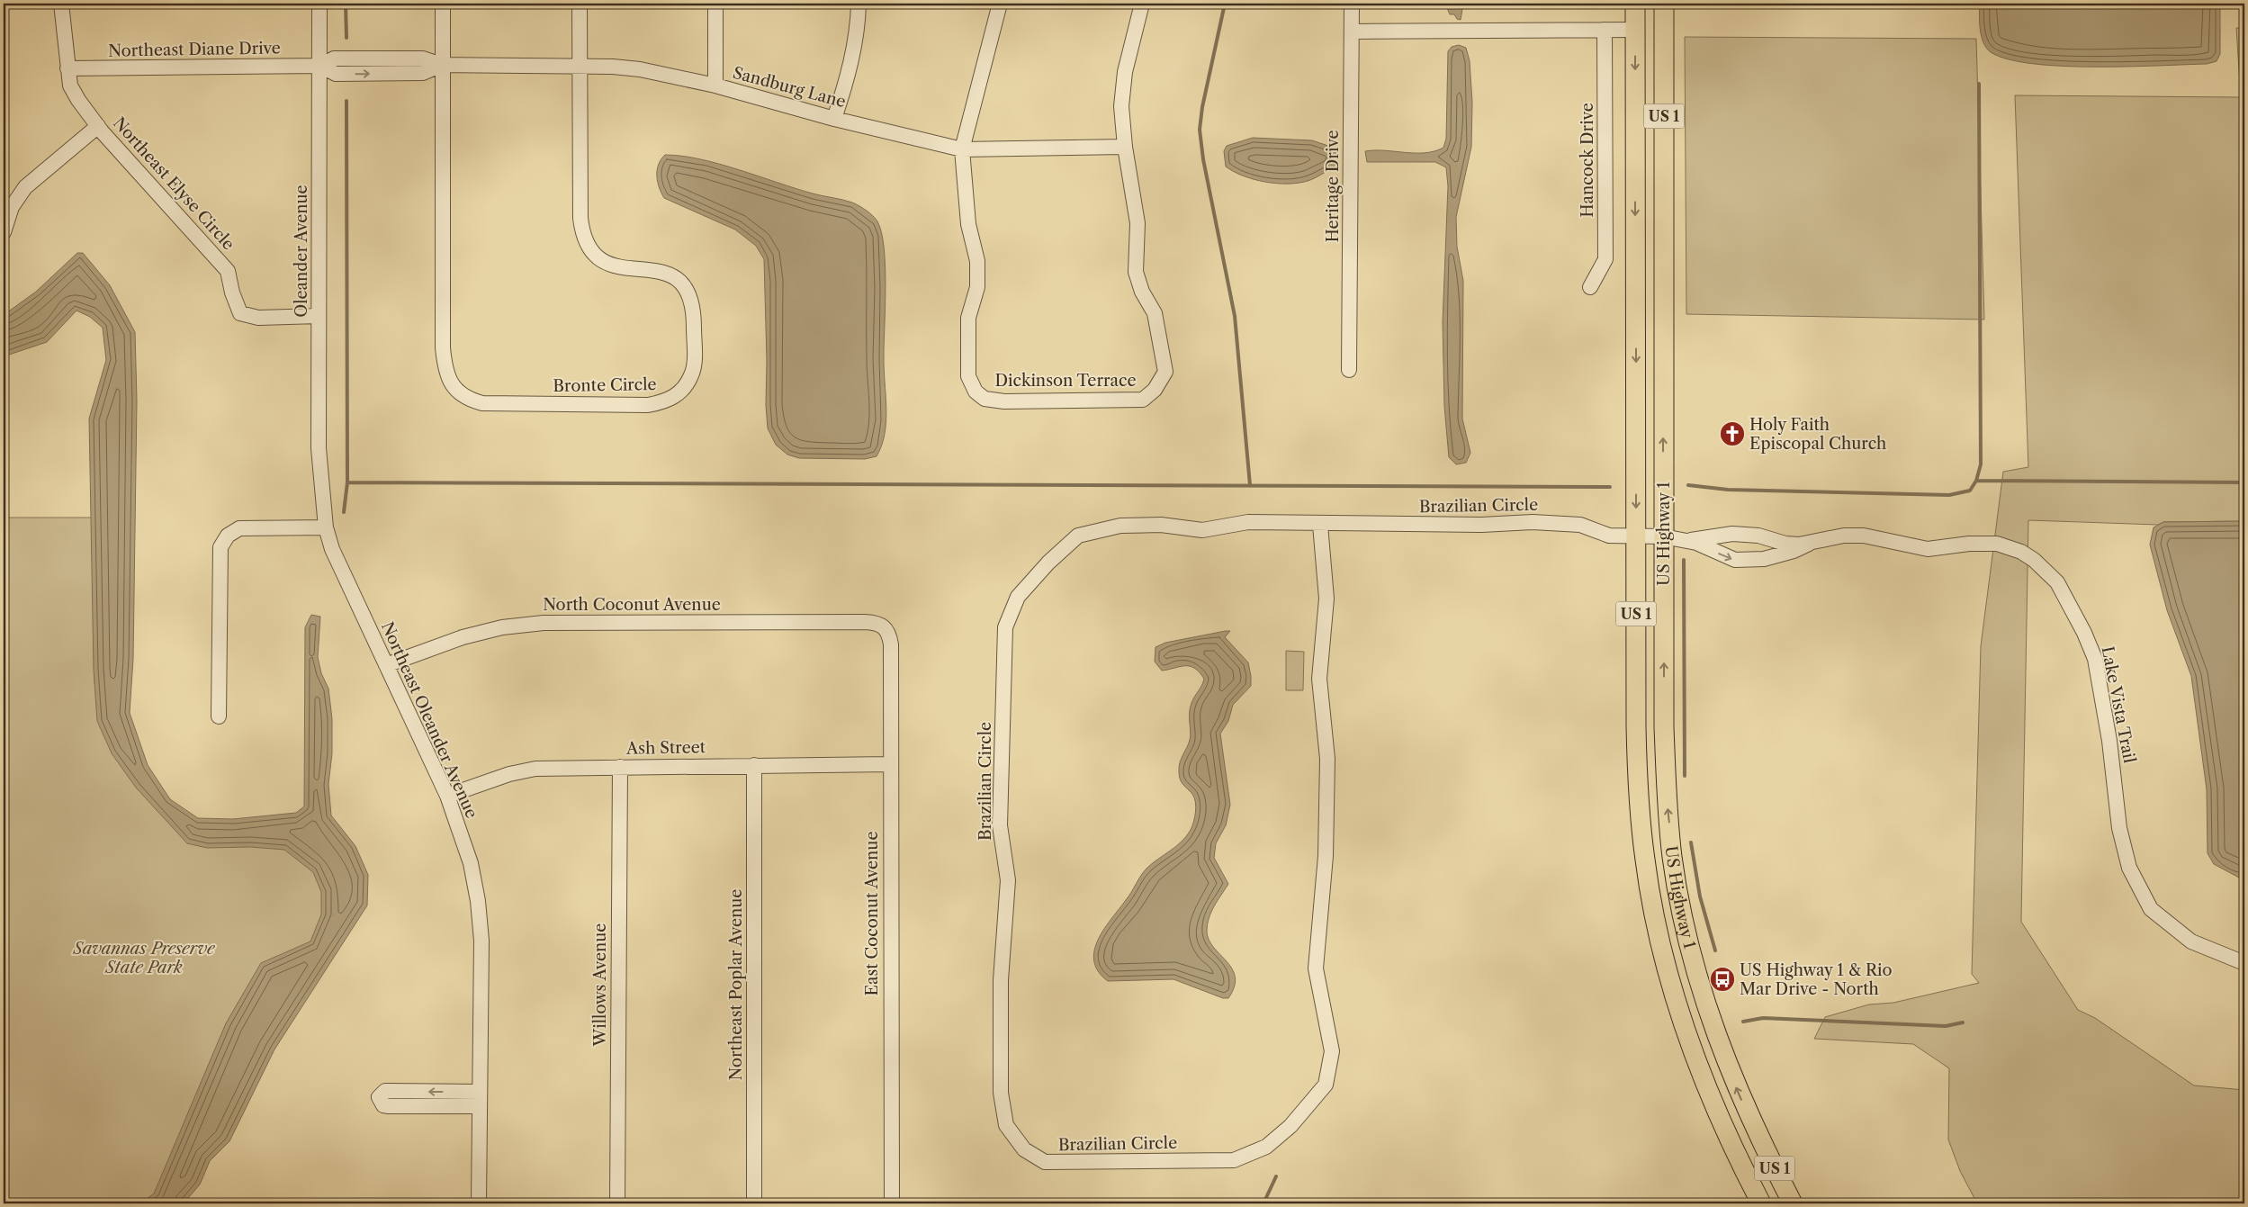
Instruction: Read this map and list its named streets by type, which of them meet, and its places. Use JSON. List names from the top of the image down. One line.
{"streets":{"main road":["US 1","US Highway 1"],"street":["Northeast Diane Drive","Sandburg Lane","Hancock Drive","Northeast Elyse Circle","Heritage Drive","Oleander Avenue","Dickinson Terrace","Bronte Circle","Brazilian Circle","North Coconut Avenue","Lake Vista Trail","Northeast Oleander Avenue","Ash Street","East Coconut Avenue","Willows Avenue","Northeast Poplar Avenue"]},"crossings":[["Northeast Diane Drive","Sandburg Lane"],["Northeast Diane Drive","Northeast Elyse Circle"],["Northeast Diane Drive","Oleander Avenue"],["Sandburg Lane","Oleander Avenue"],["Sandburg Lane","Dickinson Terrace"],["Sandburg Lane","Bronte Circle"],["Northeast Elyse Circle","Oleander Avenue"],["Oleander Avenue","Northeast Oleander Avenue"],["Brazilian Circle","US Highway 1"],["Brazilian Circle","Lake Vista Trail"],["US Highway 1","Lake Vista Trail"],["North Coconut Avenue","Northeast Oleander Avenue"],["North Coconut Avenue","East Coconut Avenue"],["Northeast Oleander Avenue","Ash Street"],["Ash Street","East Coconut Avenue"],["Ash Street","Willows Avenue"],["Ash Street","Northeast Poplar Avenue"]],"parks":["Savannas Preserve State Park"],"places":{"church":["Holy Faith Episcopal Church"],"bus stop":["US Highway 1 & Rio Mar Drive - North"]}}
